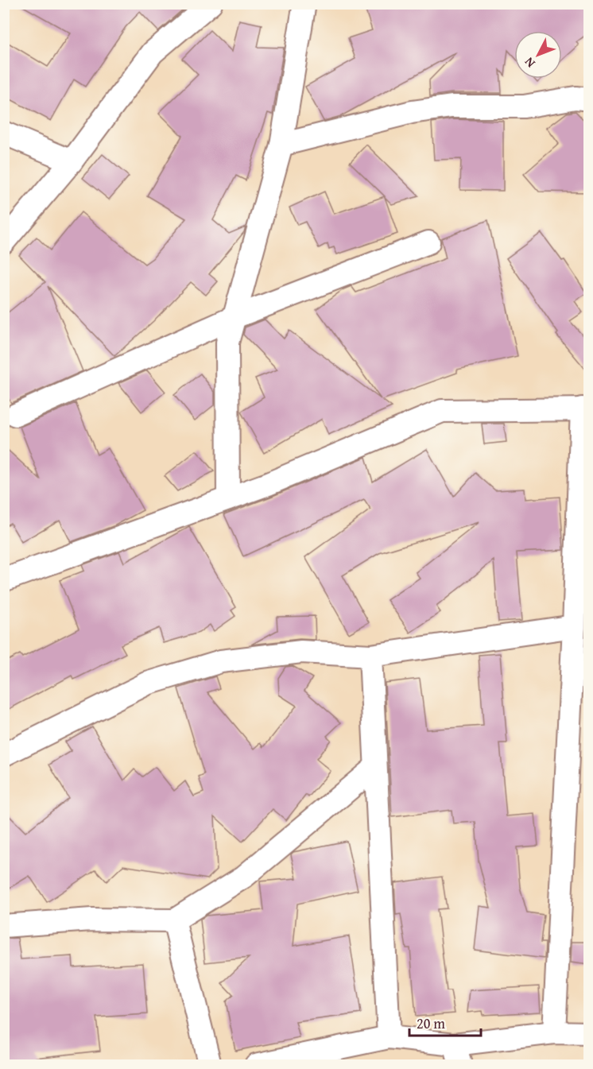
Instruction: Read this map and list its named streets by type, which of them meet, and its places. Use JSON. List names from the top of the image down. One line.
{"scale_bar":"20 m","north":"bottom left"}
